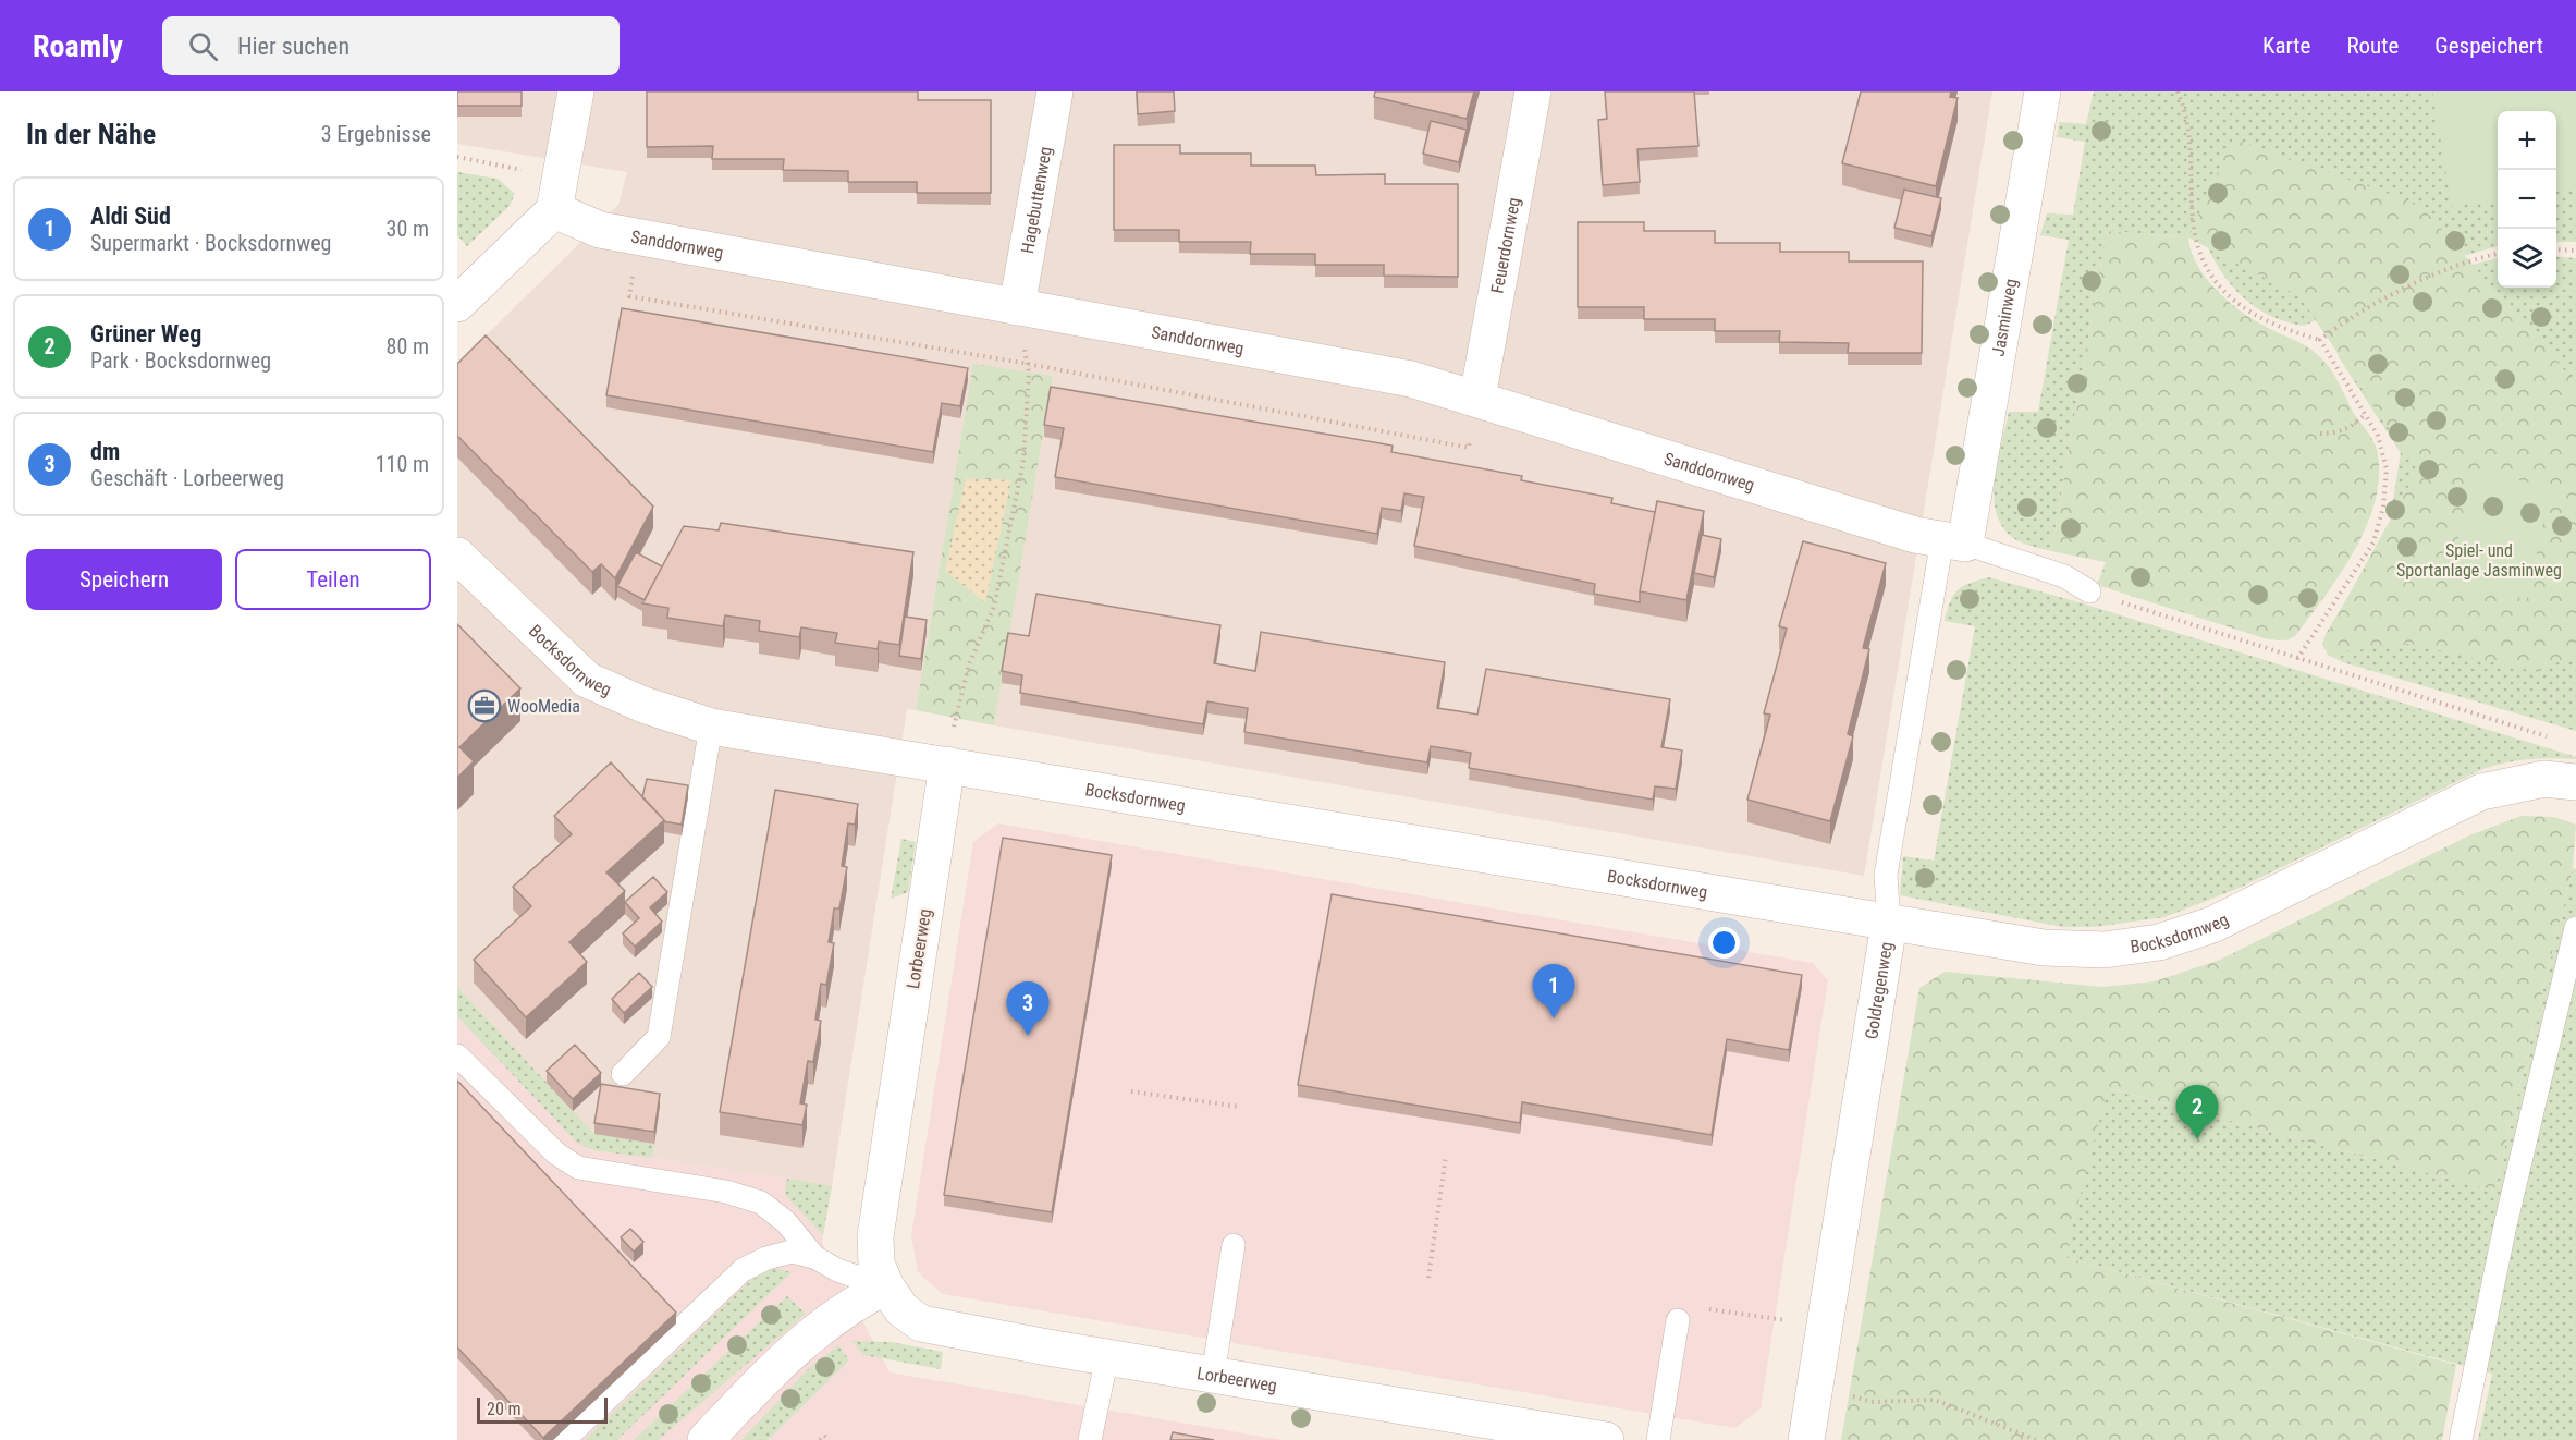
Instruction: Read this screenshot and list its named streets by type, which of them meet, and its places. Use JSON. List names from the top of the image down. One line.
{"streets":{"street":["Hagebuttenweg","Sanddornweg","Feuerdornweg","Jasminweg","Bocksdornweg","Lorbeerweg","Goldregenweg"]},"crossings":[["Hagebuttenweg","Sanddornweg"],["Sanddornweg","Feuerdornweg"],["Sanddornweg","Jasminweg"],["Sanddornweg","Goldregenweg"],["Jasminweg","Goldregenweg"],["Bocksdornweg","Lorbeerweg"],["Bocksdornweg","Goldregenweg"]],"parks":["Spiel- und Sportanlage Jasminweg"],"places":{"office":["WooMedia"]},"scale_bar":"20 m","page":{"header":"Roamly","search":"Hier suchen","nav":["Karte","Route","Gespeichert"],"heading":["In der Nähe","3 Ergebnisse"],"map_buttons":["+","−"],"list":[{"mark":"1","name":"Aldi Süd","note":"Supermarkt · Bocksdornweg","value":"30 m"},{"mark":"2","name":"Grüner Weg","note":"Park · Bocksdornweg","value":"80 m"},{"mark":"3","name":"dm","note":"Geschäft · Lorbeerweg","value":"110 m"}],"buttons":["Speichern","Teilen"],"pins":["1","3","2"],"scale":"20 m"}}
